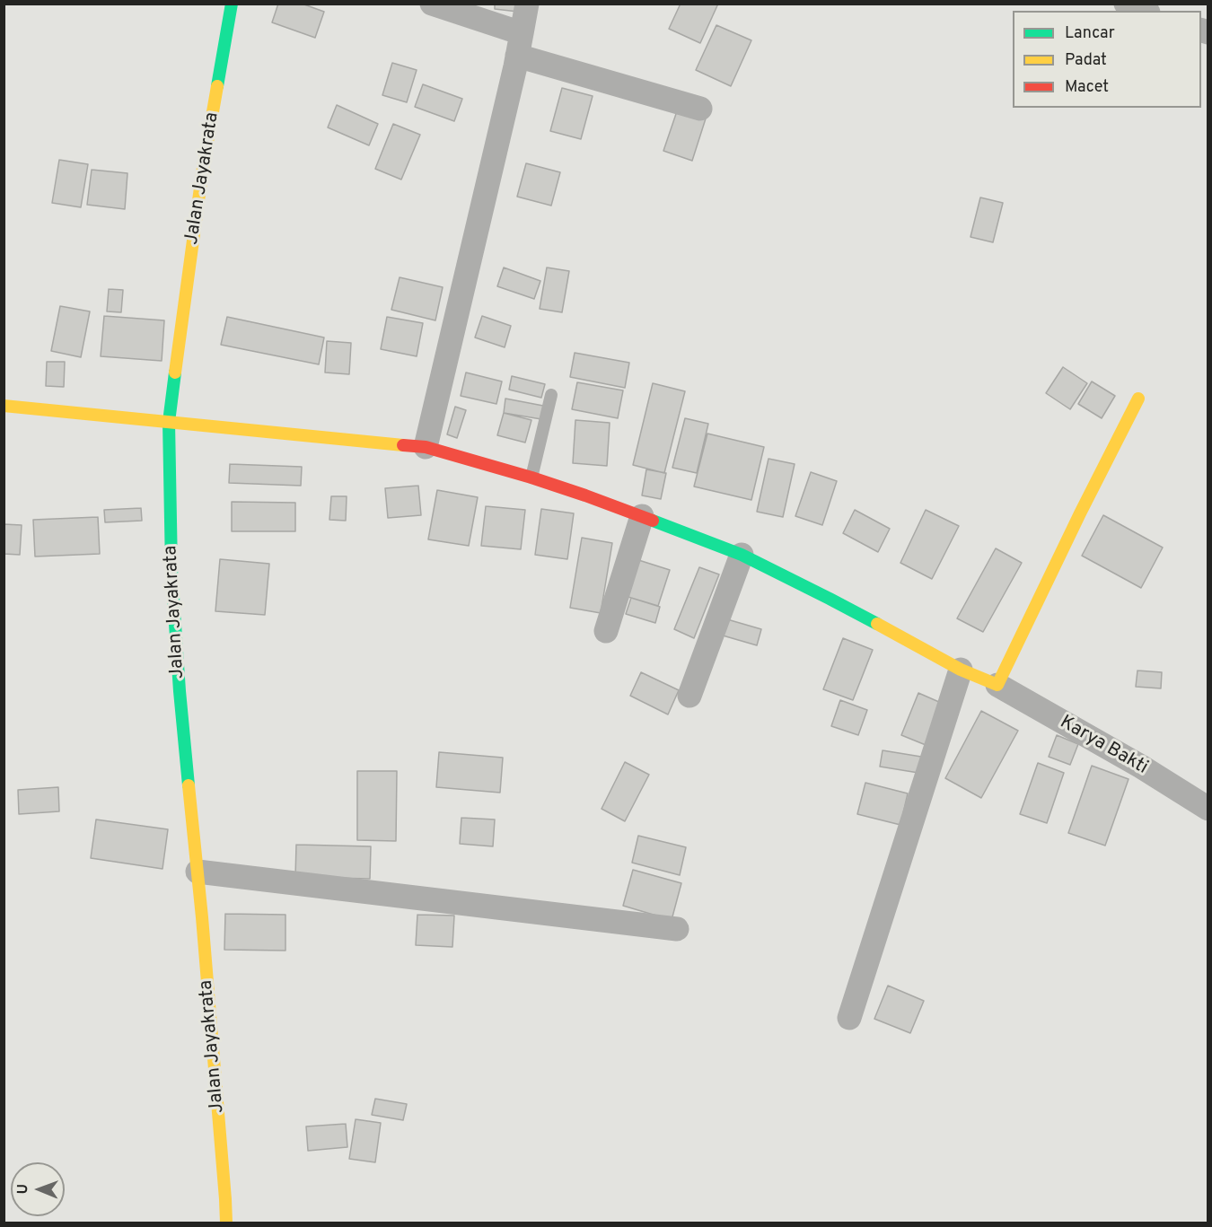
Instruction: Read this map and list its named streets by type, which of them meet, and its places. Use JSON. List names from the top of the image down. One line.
{"streets":{"street":["Jalan Jayakrata","Karya Bakti"]},"legend":["Lancar","Padat","Macet"],"north":"left"}
